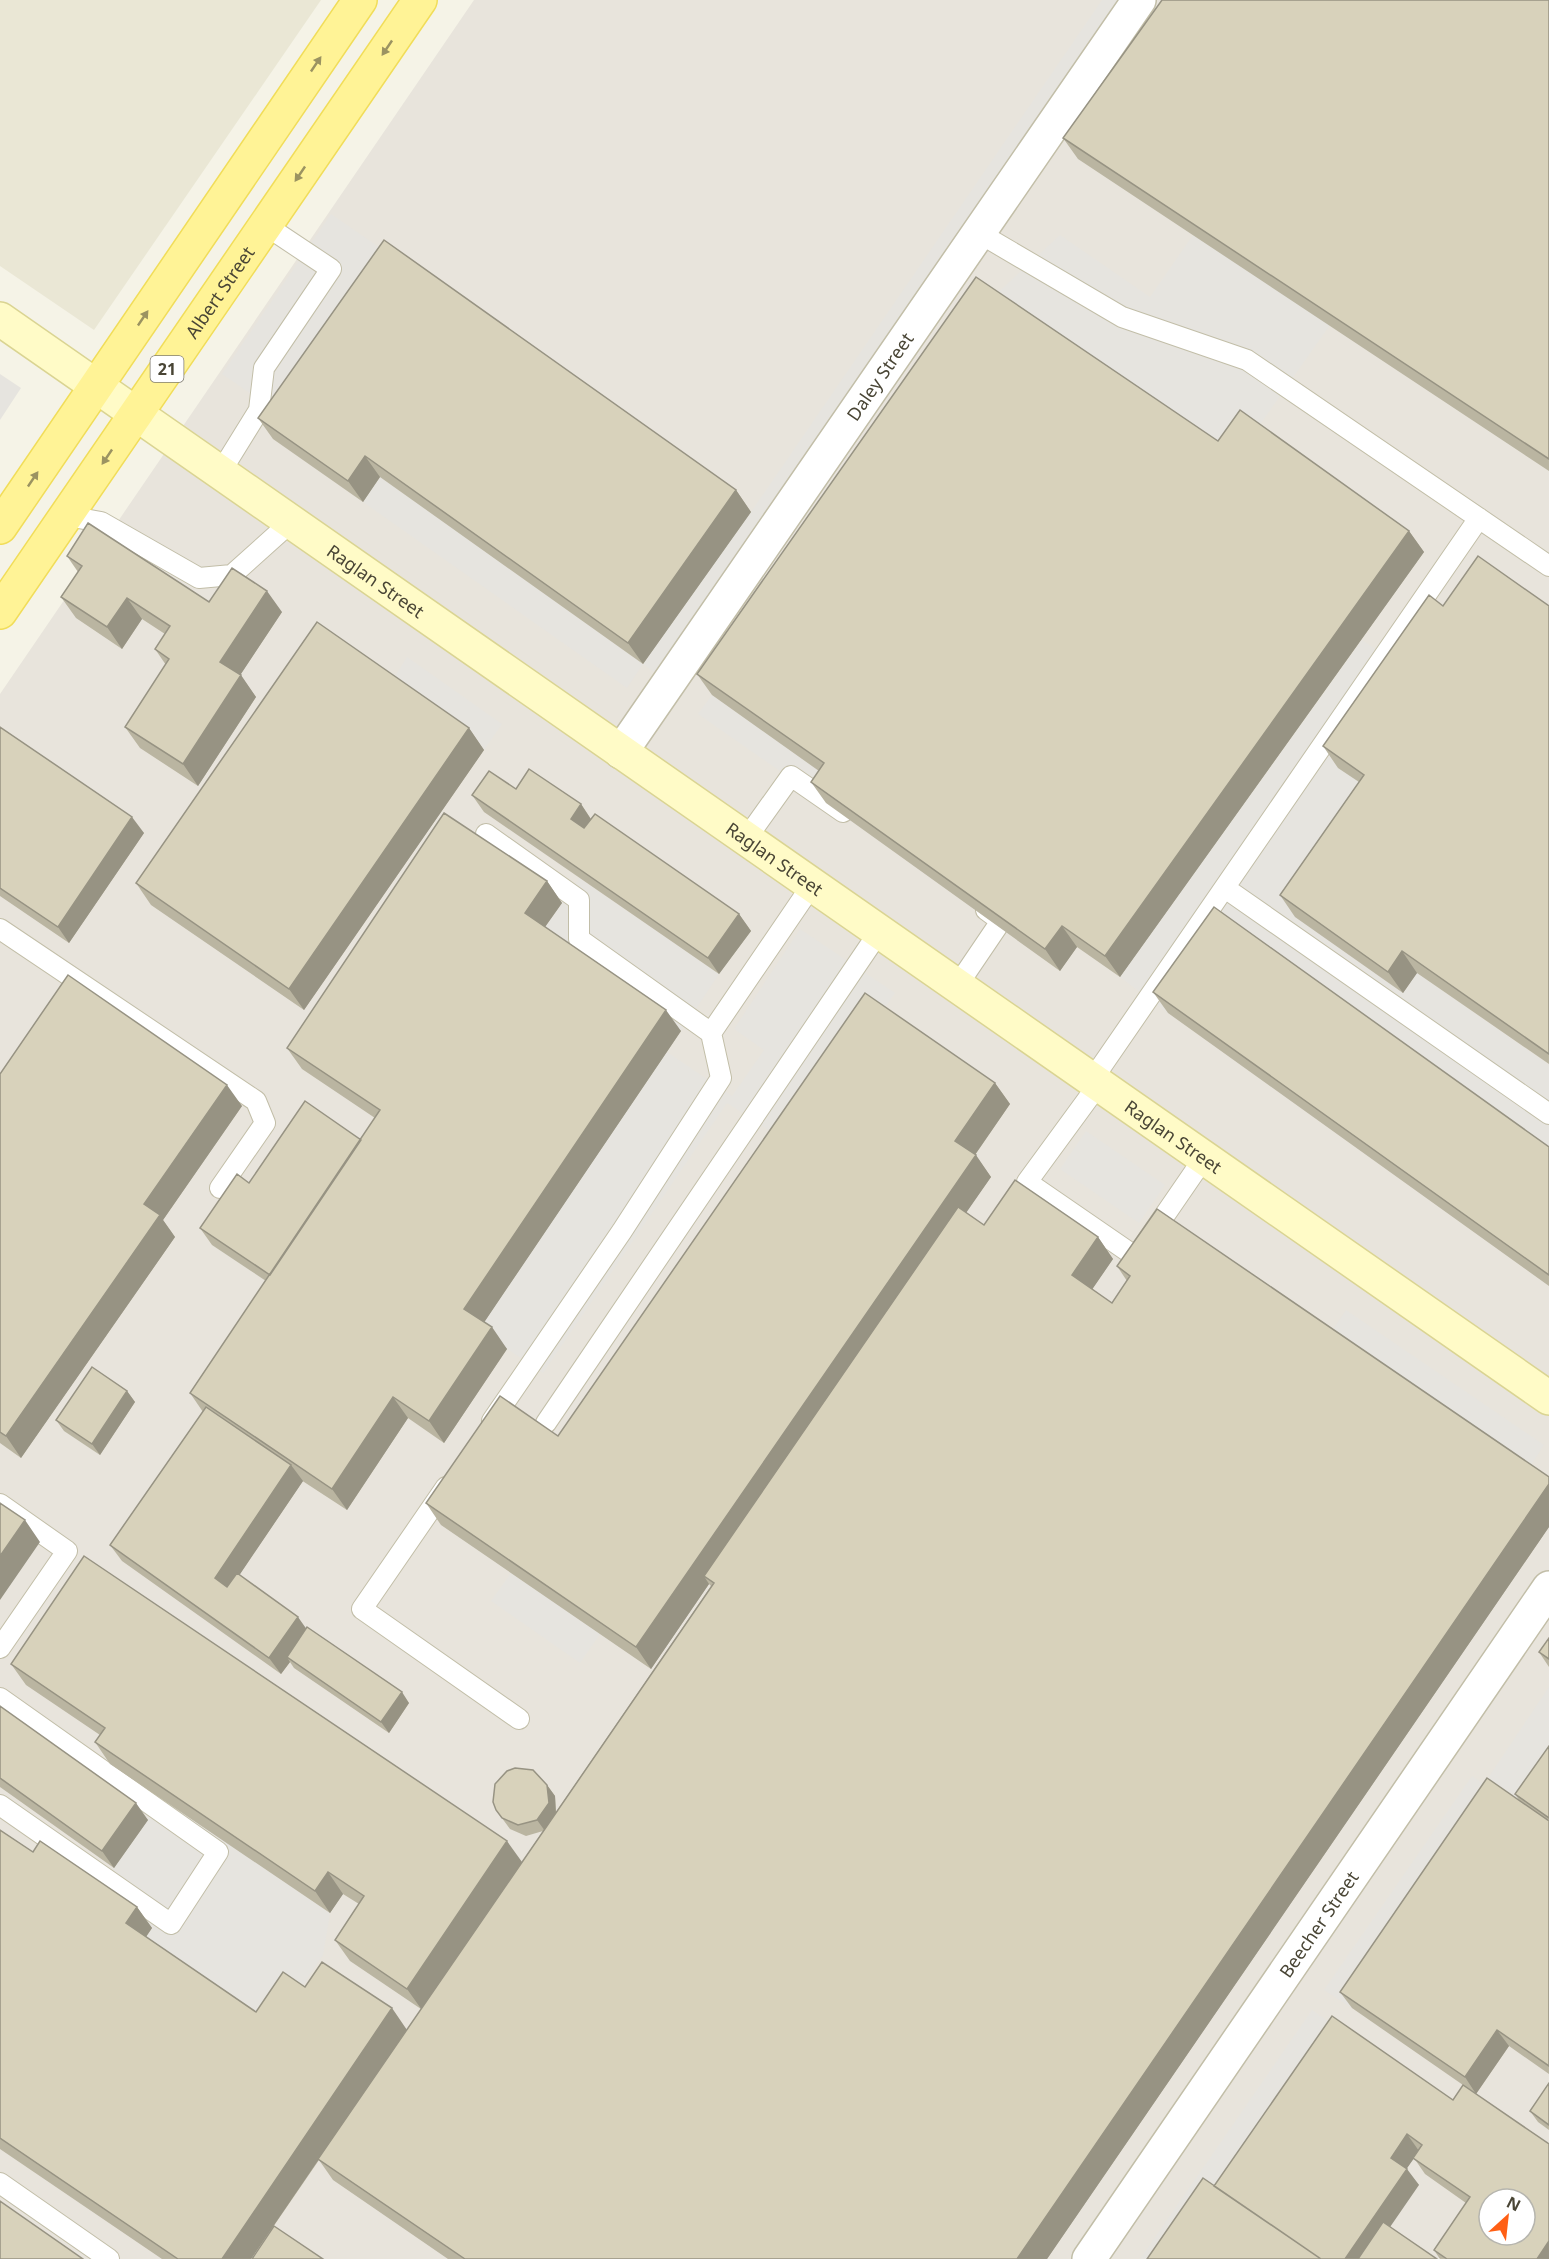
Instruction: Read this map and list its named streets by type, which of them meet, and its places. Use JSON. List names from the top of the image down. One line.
{"streets":{"main road":["Albert Street","21"],"street":["Daley Street","Raglan Street","Beecher Street"]},"crossings":[["Albert Street","Raglan Street"],["Daley Street","Raglan Street"]],"north":"top right"}
